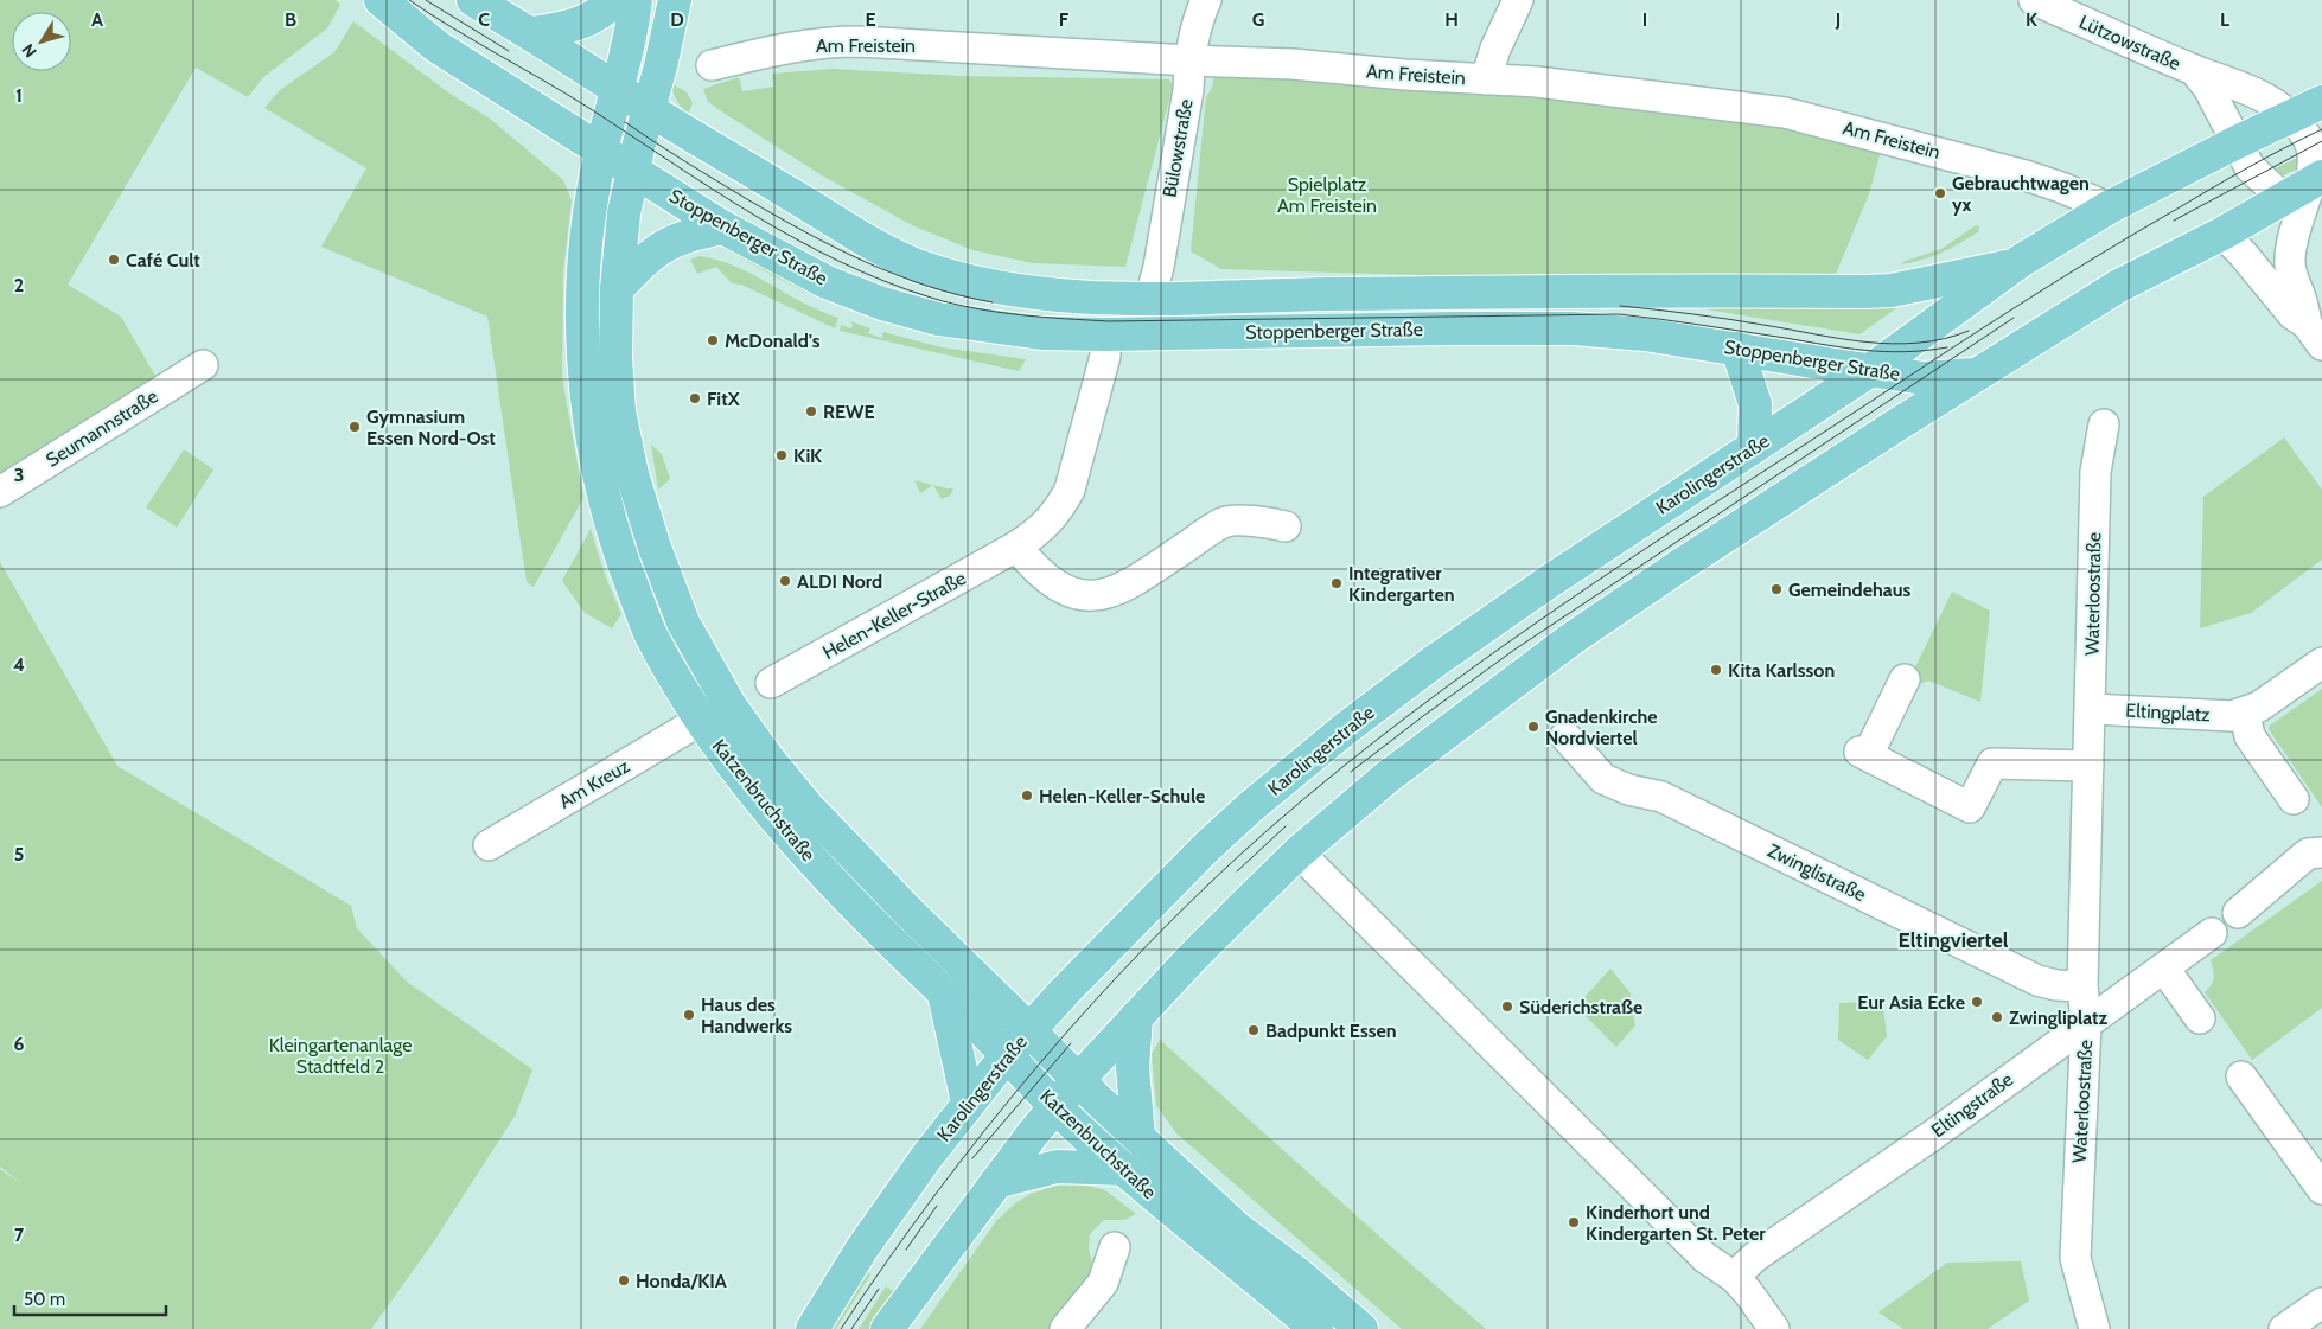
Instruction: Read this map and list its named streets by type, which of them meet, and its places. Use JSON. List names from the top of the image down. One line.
{"streets":{"main road":["Stoppenberger Straße","Karolingerstraße","Katzenbruchstraße"],"street":["Lützowstraße","Am Freistein","Bülowstraße","Seumannstraße","Waterloostraße","Helen-Keller-Straße","Eltingplatz","Am Kreuz","Zwinglistraße","Eltingstraße"]},"crossings":[["Lützowstraße","Stoppenberger Straße"],["Am Freistein","Bülowstraße"],["Am Freistein","Stoppenberger Straße"],["Bülowstraße","Stoppenberger Straße"],["Stoppenberger Straße","Karolingerstraße"],["Stoppenberger Straße","Helen-Keller-Straße"],["Stoppenberger Straße","Katzenbruchstraße"],["Karolingerstraße","Katzenbruchstraße"],["Waterloostraße","Eltingplatz"],["Waterloostraße","Zwinglistraße"],["Waterloostraße","Eltingstraße"],["Am Kreuz","Katzenbruchstraße"]],"districts":["Eltingviertel"],"parks":["Spielplatz Am Freistein","Kleingartenanlage Stadtfeld 2"],"places":["Gebrauchtwagen yx","Café Cult","McDonald's","FitX","REWE","Gymnasium Essen Nord-Ost","KiK","ALDI Nord","Integrativer Kindergarten","Gemeindehaus","Kita Karlsson","Gnadenkirche Nordviertel","Helen-Keller-Schule","Eur Asia Ecke","Süderichstraße","Haus des Handwerks","Zwingliplatz","Badpunkt Essen","Kinderhort und Kindergarten St. Peter","Honda/KIA"],"scale_bar":"50 m","north":"bottom left","grid":{"columns":["A","B","C","D","E","F","G","H","I","J","K","L"],"rows":["1","2","3","4","5","6","7"]}}
